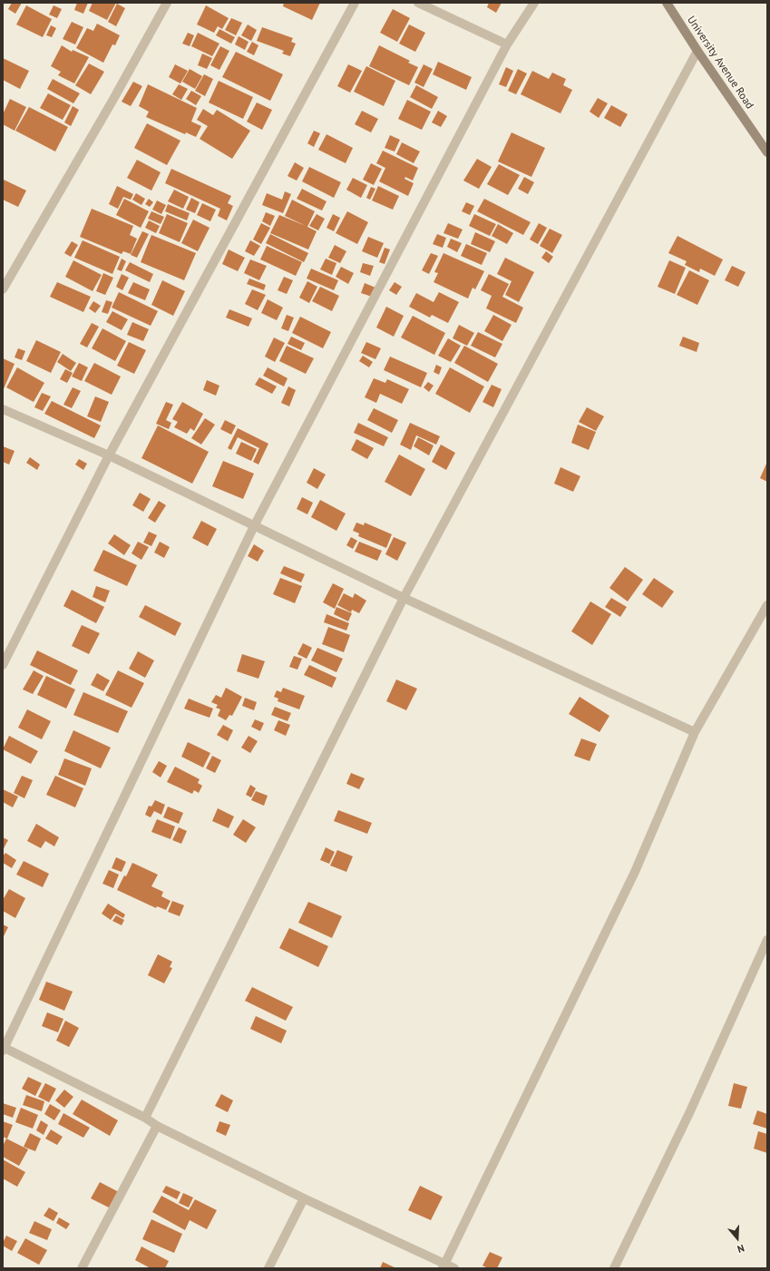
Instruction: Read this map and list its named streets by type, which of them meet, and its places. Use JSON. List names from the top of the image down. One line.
{"streets":{"main road":["University Avenue Road"]},"north":"bottom"}
